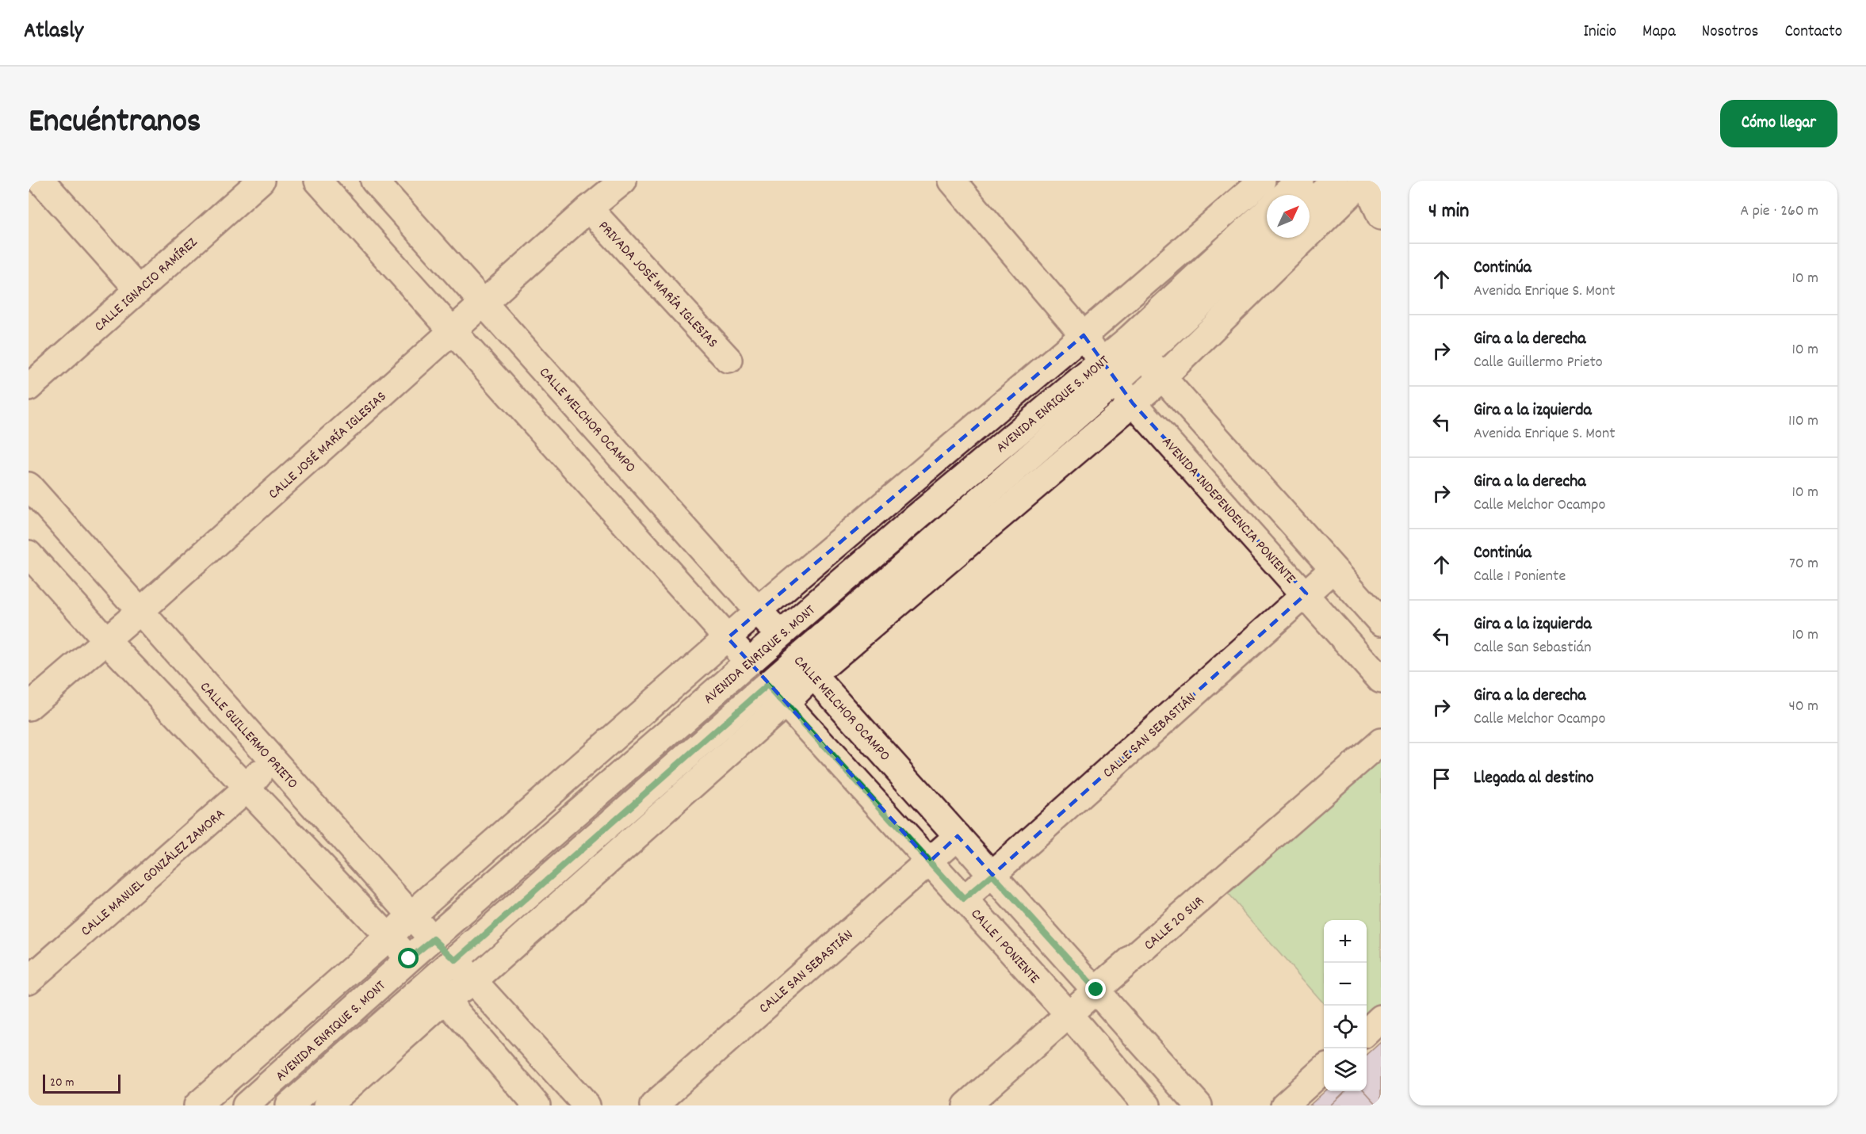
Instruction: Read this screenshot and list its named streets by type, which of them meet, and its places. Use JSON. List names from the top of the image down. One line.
{"streets":{"street":["CALLE IGNACIO RAMÍREZ","PRIVADA JOSÉ MARÍA IGLESIAS","AVENIDA ENRIQUE S. MONT","CALLE MELCHOR OCAMPO","CALLE JOSÉ MARÍA IGLESIAS","AVENIDA INDEPENDENCIA PONIENTE","CALLE GUILLERMO PRIETO","CALLE SAN SEBASTIÁN","CALLE MANUEL GONZÁLEZ ZAMORA","CALLE 20 SUR","CALLE 1 PONIENTE"]},"crossings":[["PRIVADA JOSÉ MARÍA IGLESIAS","CALLE JOSÉ MARÍA IGLESIAS"],["AVENIDA ENRIQUE S. MONT","CALLE MELCHOR OCAMPO"],["AVENIDA ENRIQUE S. MONT","AVENIDA INDEPENDENCIA PONIENTE"],["AVENIDA ENRIQUE S. MONT","CALLE GUILLERMO PRIETO"],["AVENIDA ENRIQUE S. MONT","CALLE 1 PONIENTE"],["CALLE MELCHOR OCAMPO","CALLE JOSÉ MARÍA IGLESIAS"],["CALLE MELCHOR OCAMPO","CALLE SAN SEBASTIÁN"],["CALLE MELCHOR OCAMPO","CALLE 20 SUR"],["CALLE JOSÉ MARÍA IGLESIAS","CALLE GUILLERMO PRIETO"],["AVENIDA INDEPENDENCIA PONIENTE","CALLE SAN SEBASTIÁN"],["CALLE GUILLERMO PRIETO","CALLE MANUEL GONZÁLEZ ZAMORA"],["CALLE SAN SEBASTIÁN","CALLE 1 PONIENTE"],["CALLE 20 SUR","CALLE 1 PONIENTE"]],"scale_bar":"20 m","north":"top right","page":{"header":"Atlasly","nav":["Inicio","Mapa","Nosotros","Contacto"],"title":"Encuéntranos","buttons":"Cómo llegar","heading":["4 min","A pie · 260 m"],"list":[["Continúa","Avenida Enrique S. Mont","10 m"],["Gira a la derecha","Calle Guillermo Prieto","10 m"],["Gira a la izquierda","Avenida Enrique S. Mont","110 m"],["Gira a la derecha","Calle Melchor Ocampo","10 m"],["Continúa","Calle 1 Poniente","70 m"],["Gira a la izquierda","Calle San Sebastián","10 m"],["Gira a la derecha","Calle Melchor Ocampo","40 m"],"Llegada al destino"],"map_buttons":["+","−"],"scale":"20 m"}}
